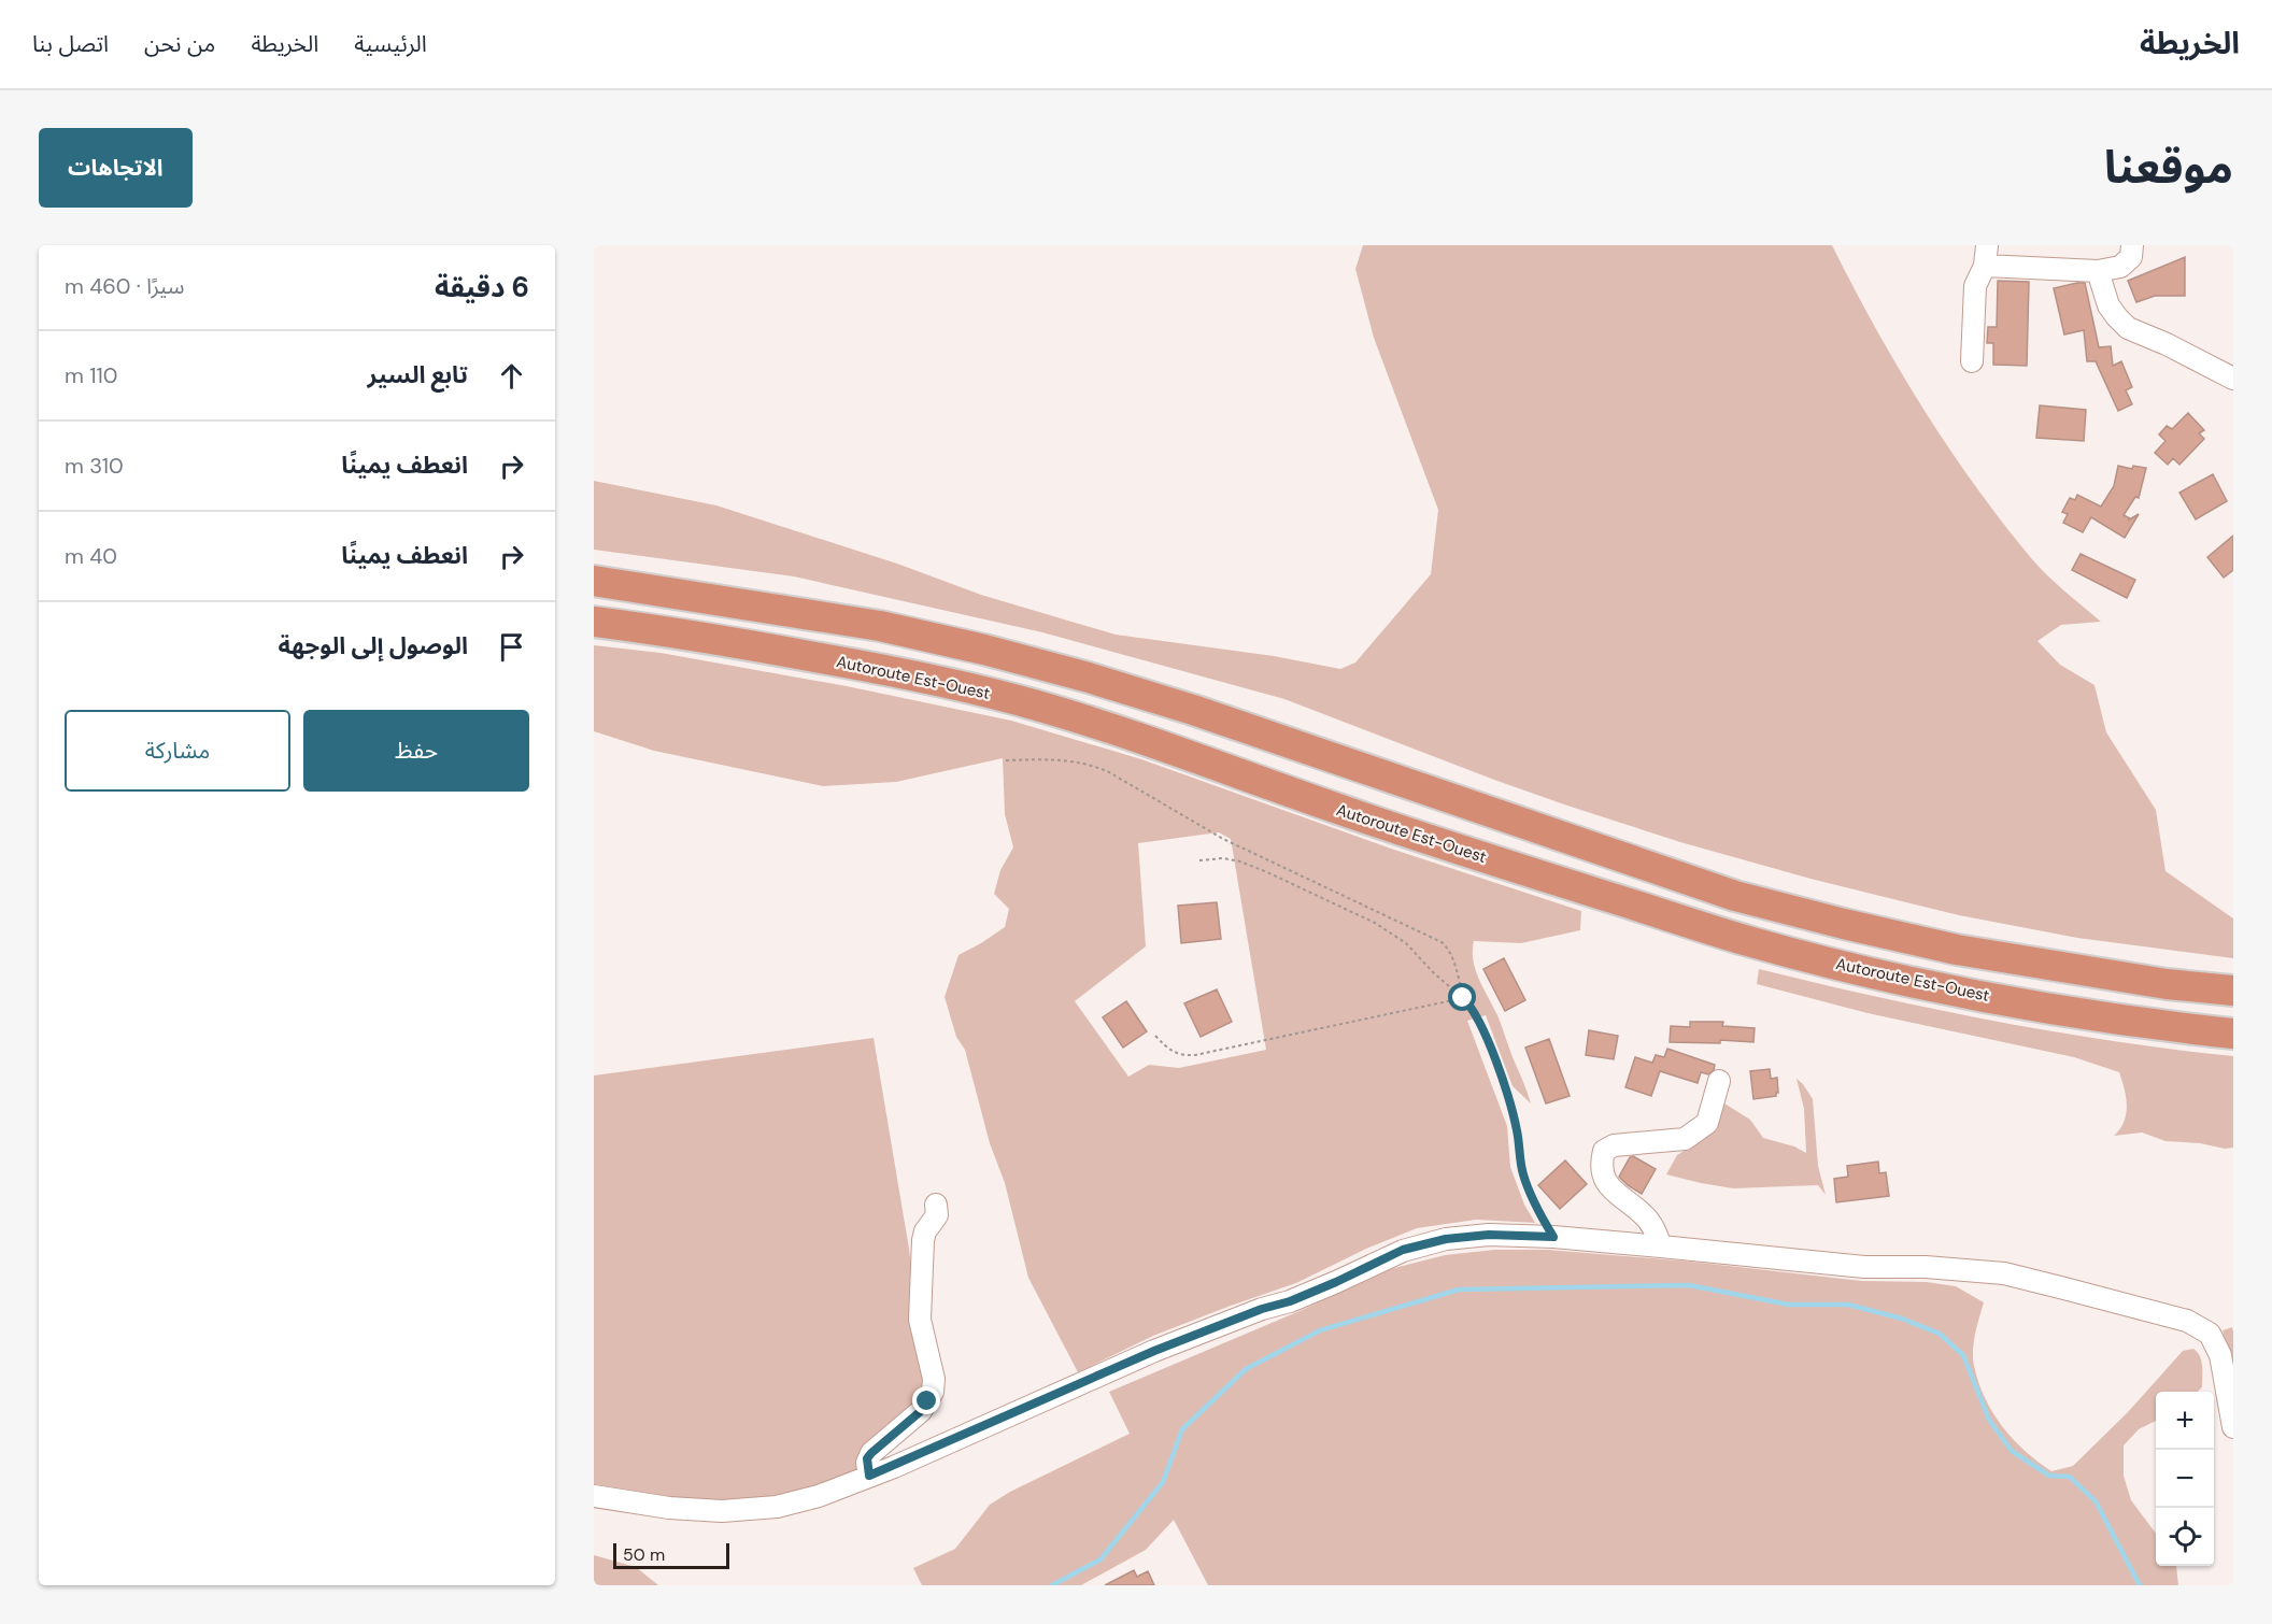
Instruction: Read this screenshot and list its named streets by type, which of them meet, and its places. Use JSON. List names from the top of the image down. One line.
{"streets":{"highway":["Autoroute Est-Ouest"]},"scale_bar":"50 m","page":{"header":"الخريطة","nav":["الرئيسية","الخريطة","من نحن","اتصل بنا"],"title":"موقعنا","buttons":["الاتجاهات",["حفظ","مشاركة"]],"heading":["6 دقيقة","سيرًا · 460 m"],"list":[["تابع السير","110 m"],["انعطف يمينًا","310 m"],["انعطف يمينًا","40 m"],"الوصول إلى الوجهة"],"map_buttons":["+","−"],"scale":"50 m"}}
